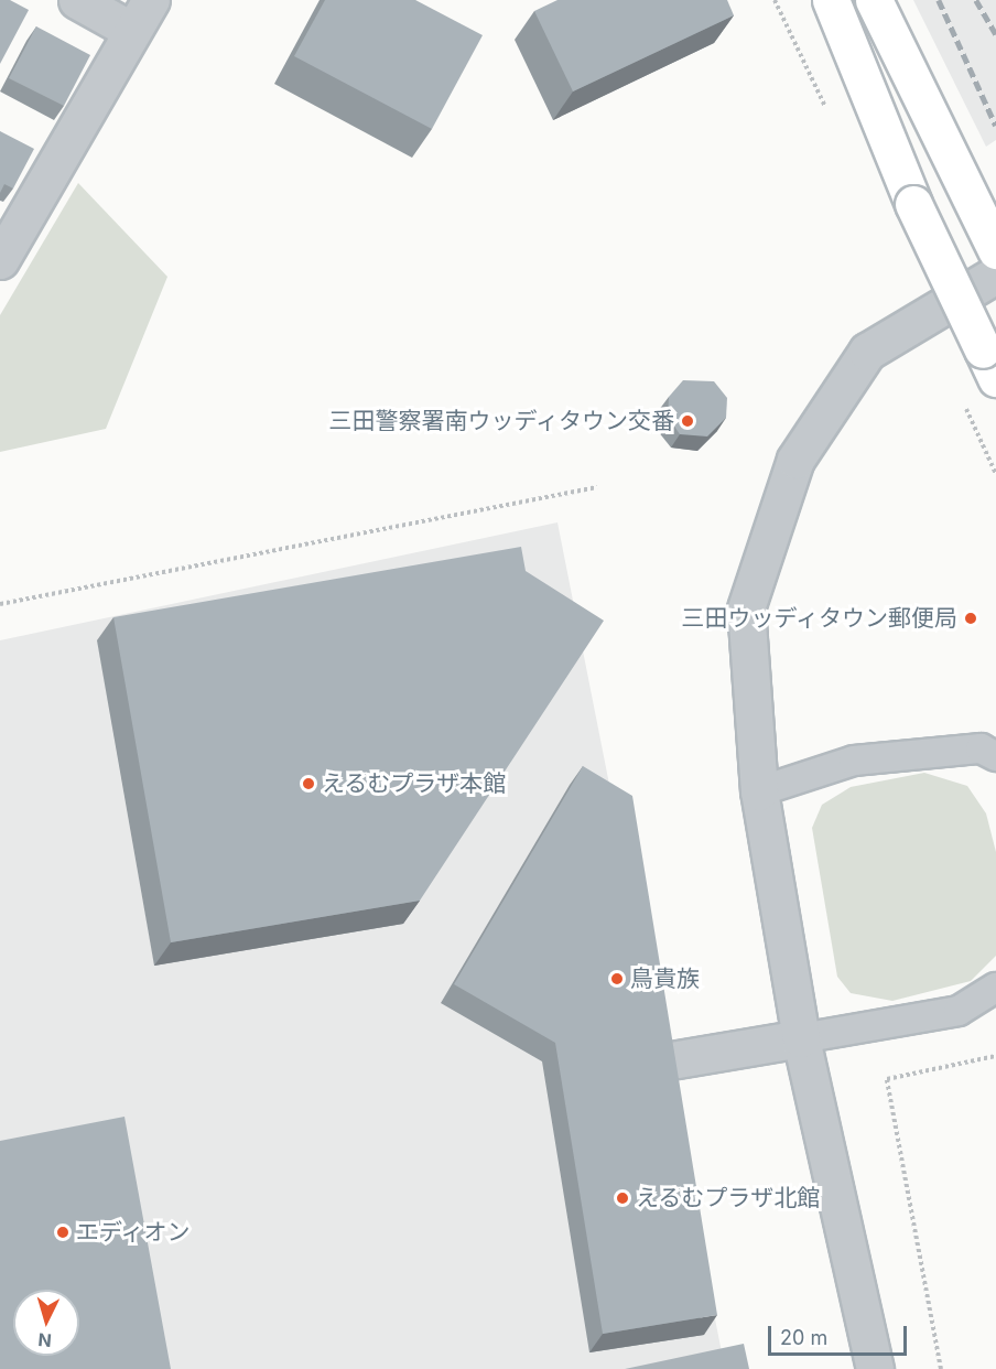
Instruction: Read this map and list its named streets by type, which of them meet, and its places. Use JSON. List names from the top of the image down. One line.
{"places":["三田警察署南ウッディタウン交番","三田ウッディタウン郵便局","えるむプラザ本館","鳥貴族","えるむプラザ北館","エディオン"],"scale_bar":"20 m","north":"bottom"}
